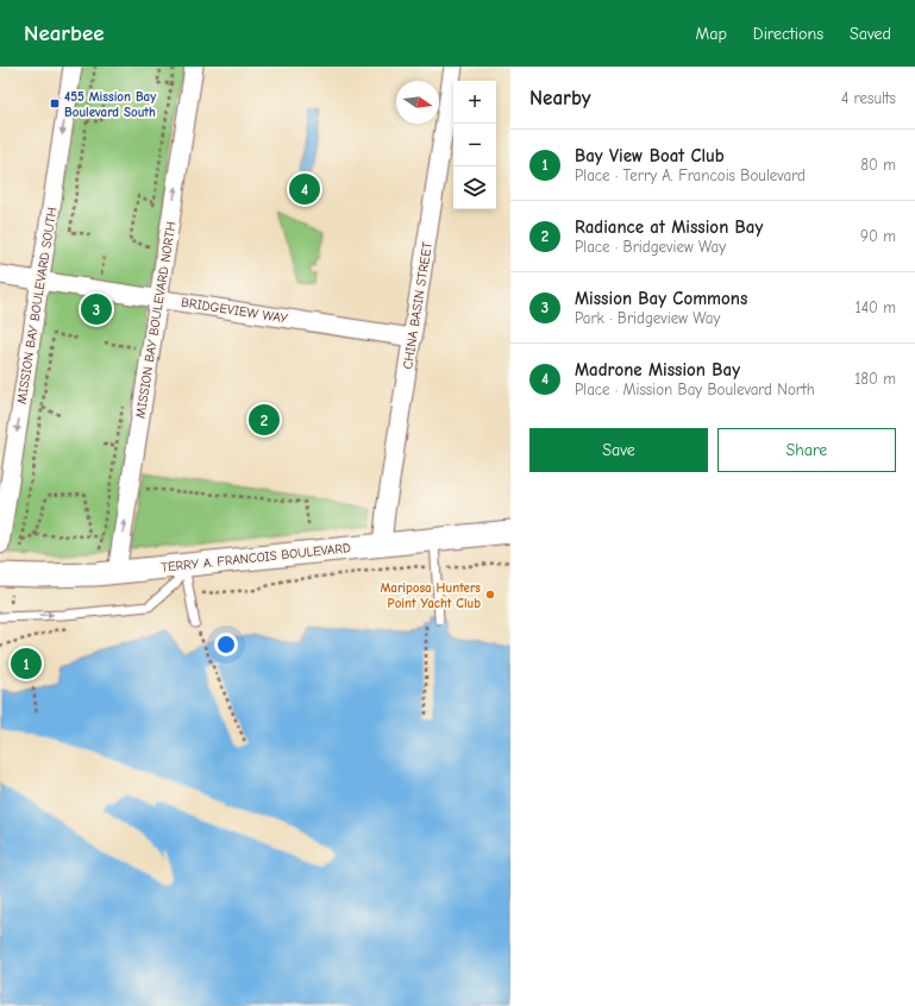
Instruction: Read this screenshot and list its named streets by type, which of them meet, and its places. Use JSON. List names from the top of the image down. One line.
{"streets":{"street":["MISSION BAY BOULEVARD SOUTH","CHINA BASIN STREET","BRIDGEVIEW WAY","MISSION BAY BOULEVARD NORTH","TERRY A. FRANCOIS BOULEVARD"]},"crossings":[["MISSION BAY BOULEVARD SOUTH","BRIDGEVIEW WAY"],["CHINA BASIN STREET","BRIDGEVIEW WAY"],["CHINA BASIN STREET","TERRY A. FRANCOIS BOULEVARD"],["BRIDGEVIEW WAY","MISSION BAY BOULEVARD NORTH"],["MISSION BAY BOULEVARD NORTH","TERRY A. FRANCOIS BOULEVARD"]],"one_way":["MISSION BAY BOULEVARD SOUTH","MISSION BAY BOULEVARD NORTH"],"places":{"transit":["455 Mission Bay Boulevard South"],"other":["Mariposa Hunters Point Yacht Club"]},"north":"right","page":{"header":"Nearbee","nav":["Map","Directions","Saved"],"heading":["Nearby","4 results"],"map_buttons":["+","−"],"list":[{"mark":"1","name":"Bay View Boat Club","note":"Place · Terry A. Francois Boulevard","value":"80 m"},{"mark":"2","name":"Radiance at Mission Bay","note":"Place · Bridgeview Way","value":"90 m"},{"mark":"3","name":"Mission Bay Commons","note":"Park · Bridgeview Way","value":"140 m"},{"mark":"4","name":"Madrone Mission Bay","note":"Place · Mission Bay Boulevard North","value":"180 m"}],"pins":["4","3","2","1"],"buttons":["Save","Share"]}}
